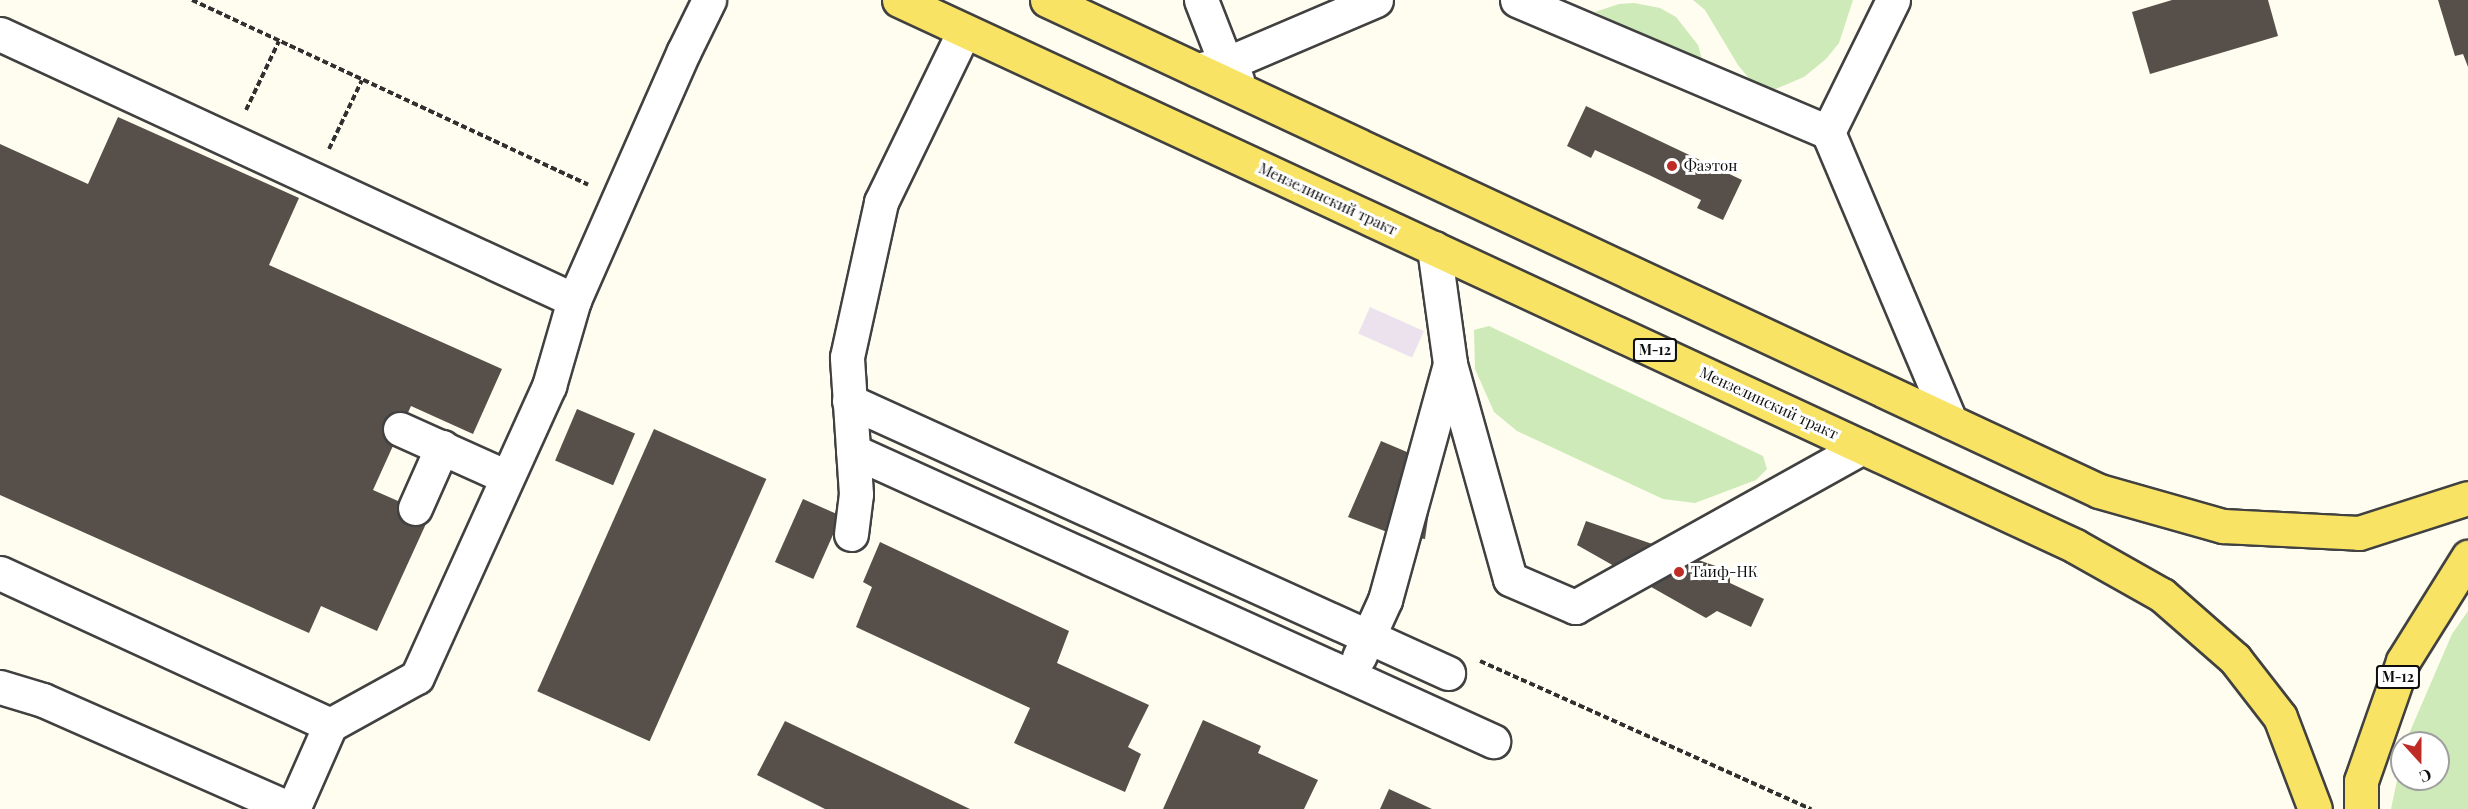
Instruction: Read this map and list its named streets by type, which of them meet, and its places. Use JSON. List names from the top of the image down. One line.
{"streets":{"main road":["Мензелинский тракт","М-12"]},"places":["Фаэтон","Таиф-НК"],"north":"bottom"}
